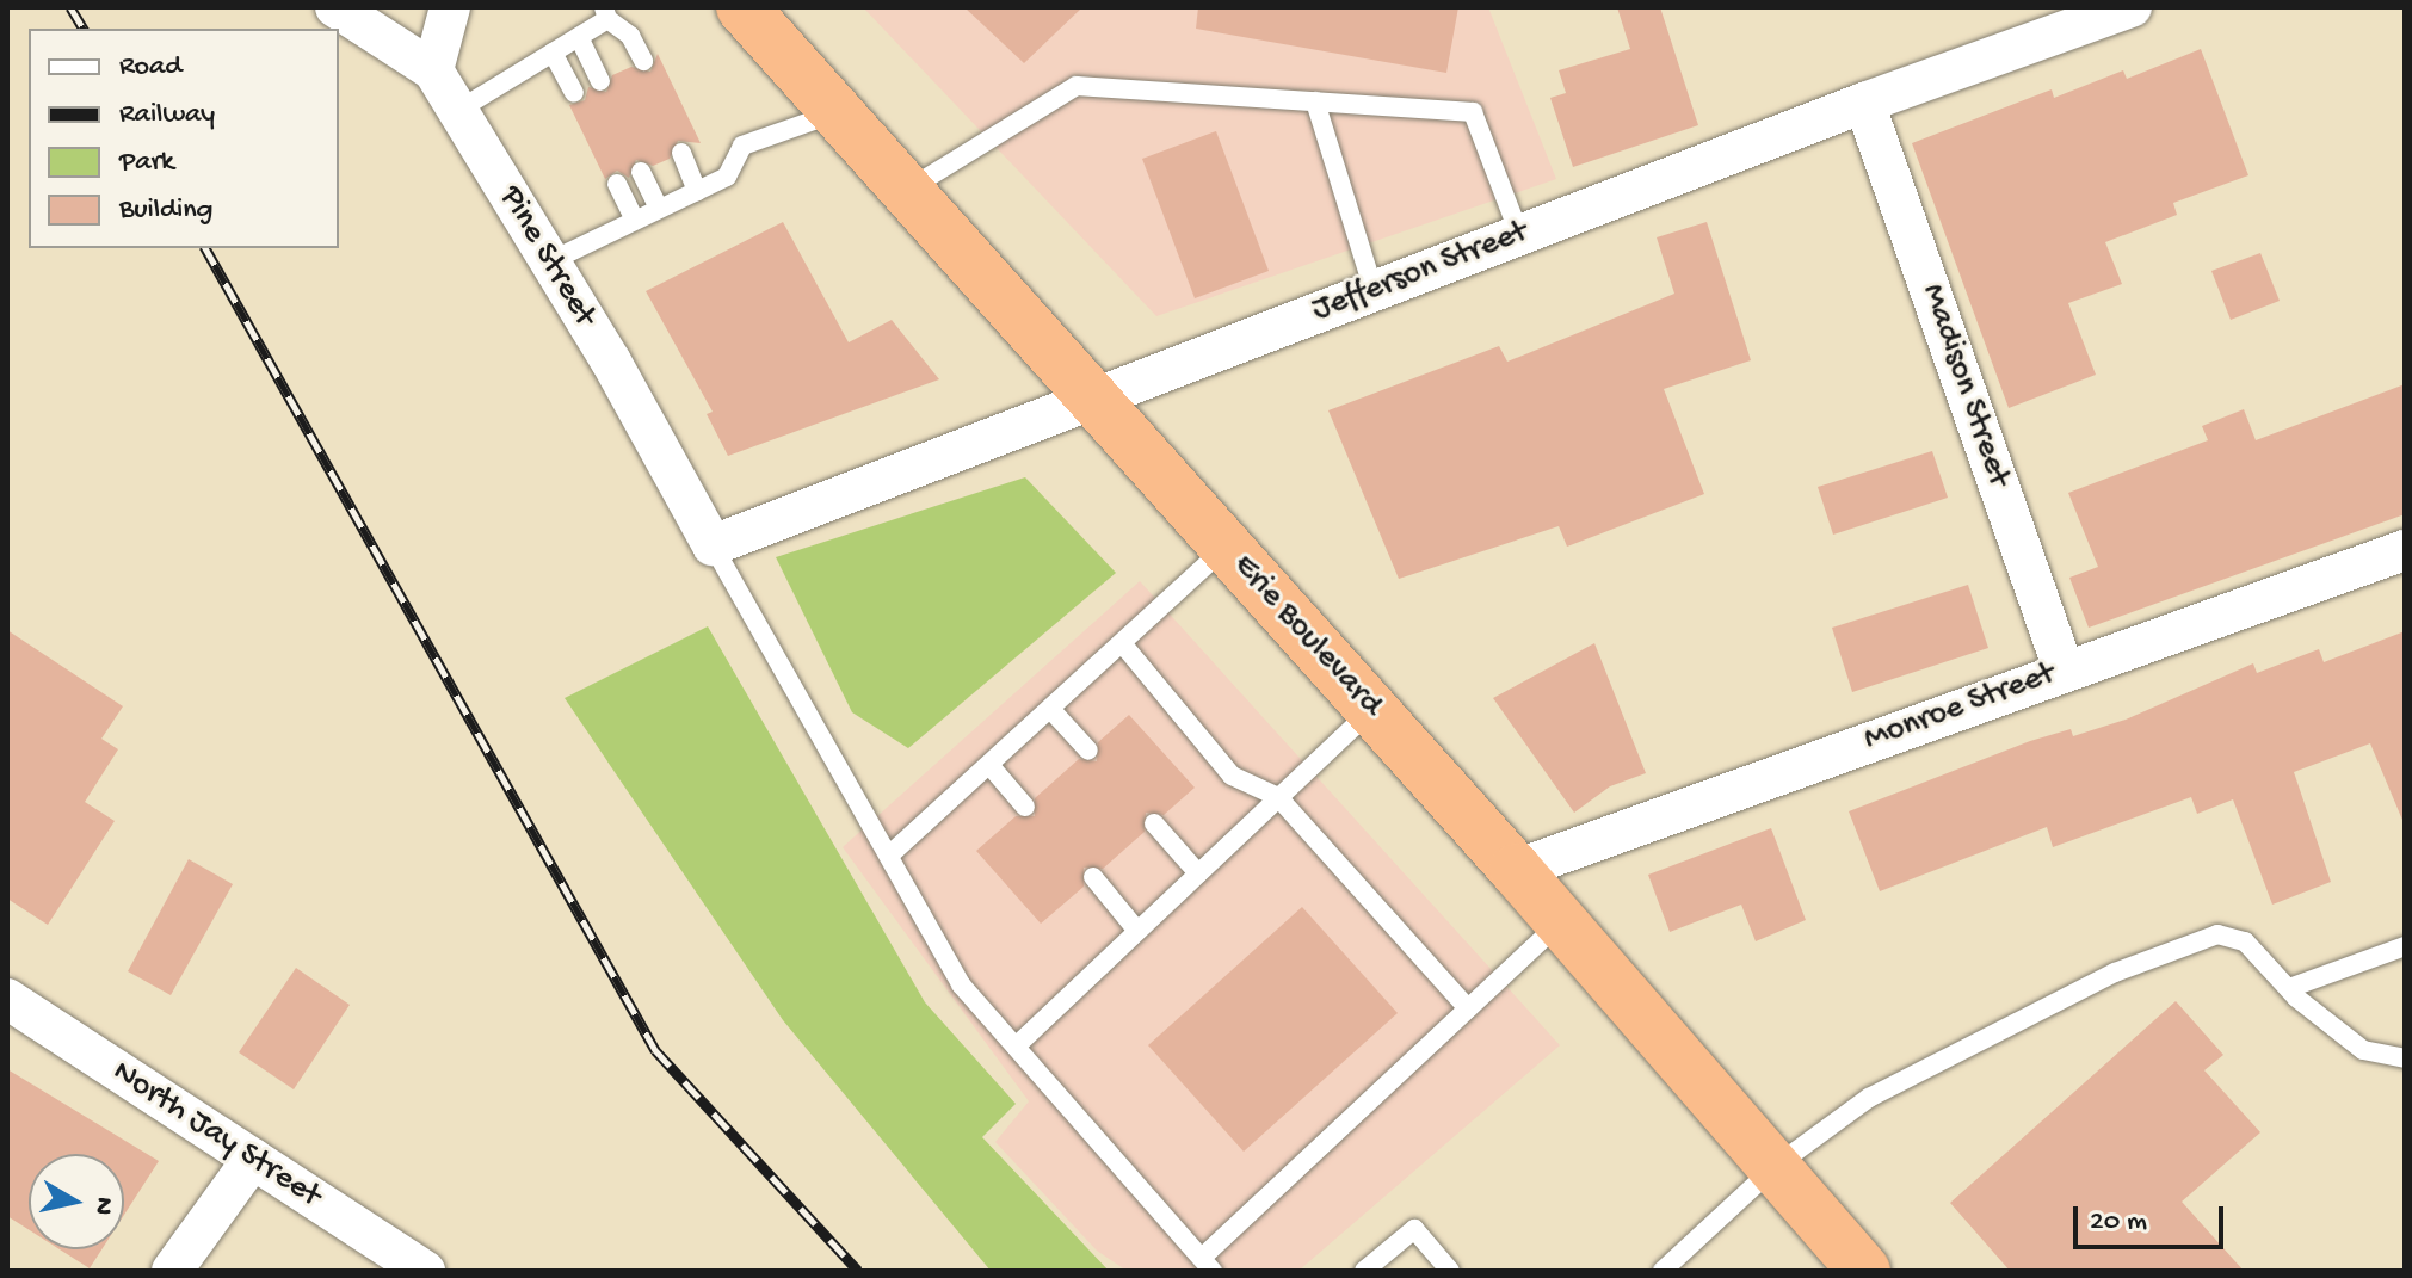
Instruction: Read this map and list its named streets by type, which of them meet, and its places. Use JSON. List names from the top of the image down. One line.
{"streets":{"highway":["Erie Boulevard"],"street":["Pine Street","Jefferson Street","Madison Street","Monroe Street","North Jay Street"]},"crossings":[["Pine Street","Jefferson Street"],["Jefferson Street","Madison Street"],["Jefferson Street","Erie Boulevard"],["Madison Street","Monroe Street"],["Erie Boulevard","Monroe Street"]],"legend":["Road","Railway","Park","Building"],"scale_bar":"20 m","north":"right"}
